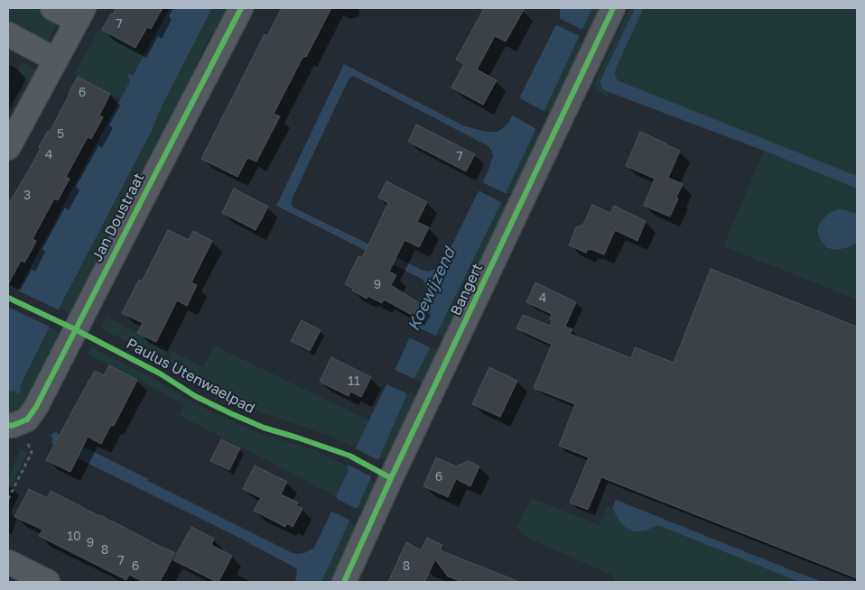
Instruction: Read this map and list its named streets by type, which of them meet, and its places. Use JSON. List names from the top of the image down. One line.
{"streets":{"street":["Jan Doustraat","Bangert"],"cycle path":["Paulus Utenwaelpad"]},"water":["Koewijzend"],"house_numbers":["7","6","5","4","7","3","9","4","11","6","10","9","8","7","6","8"]}
